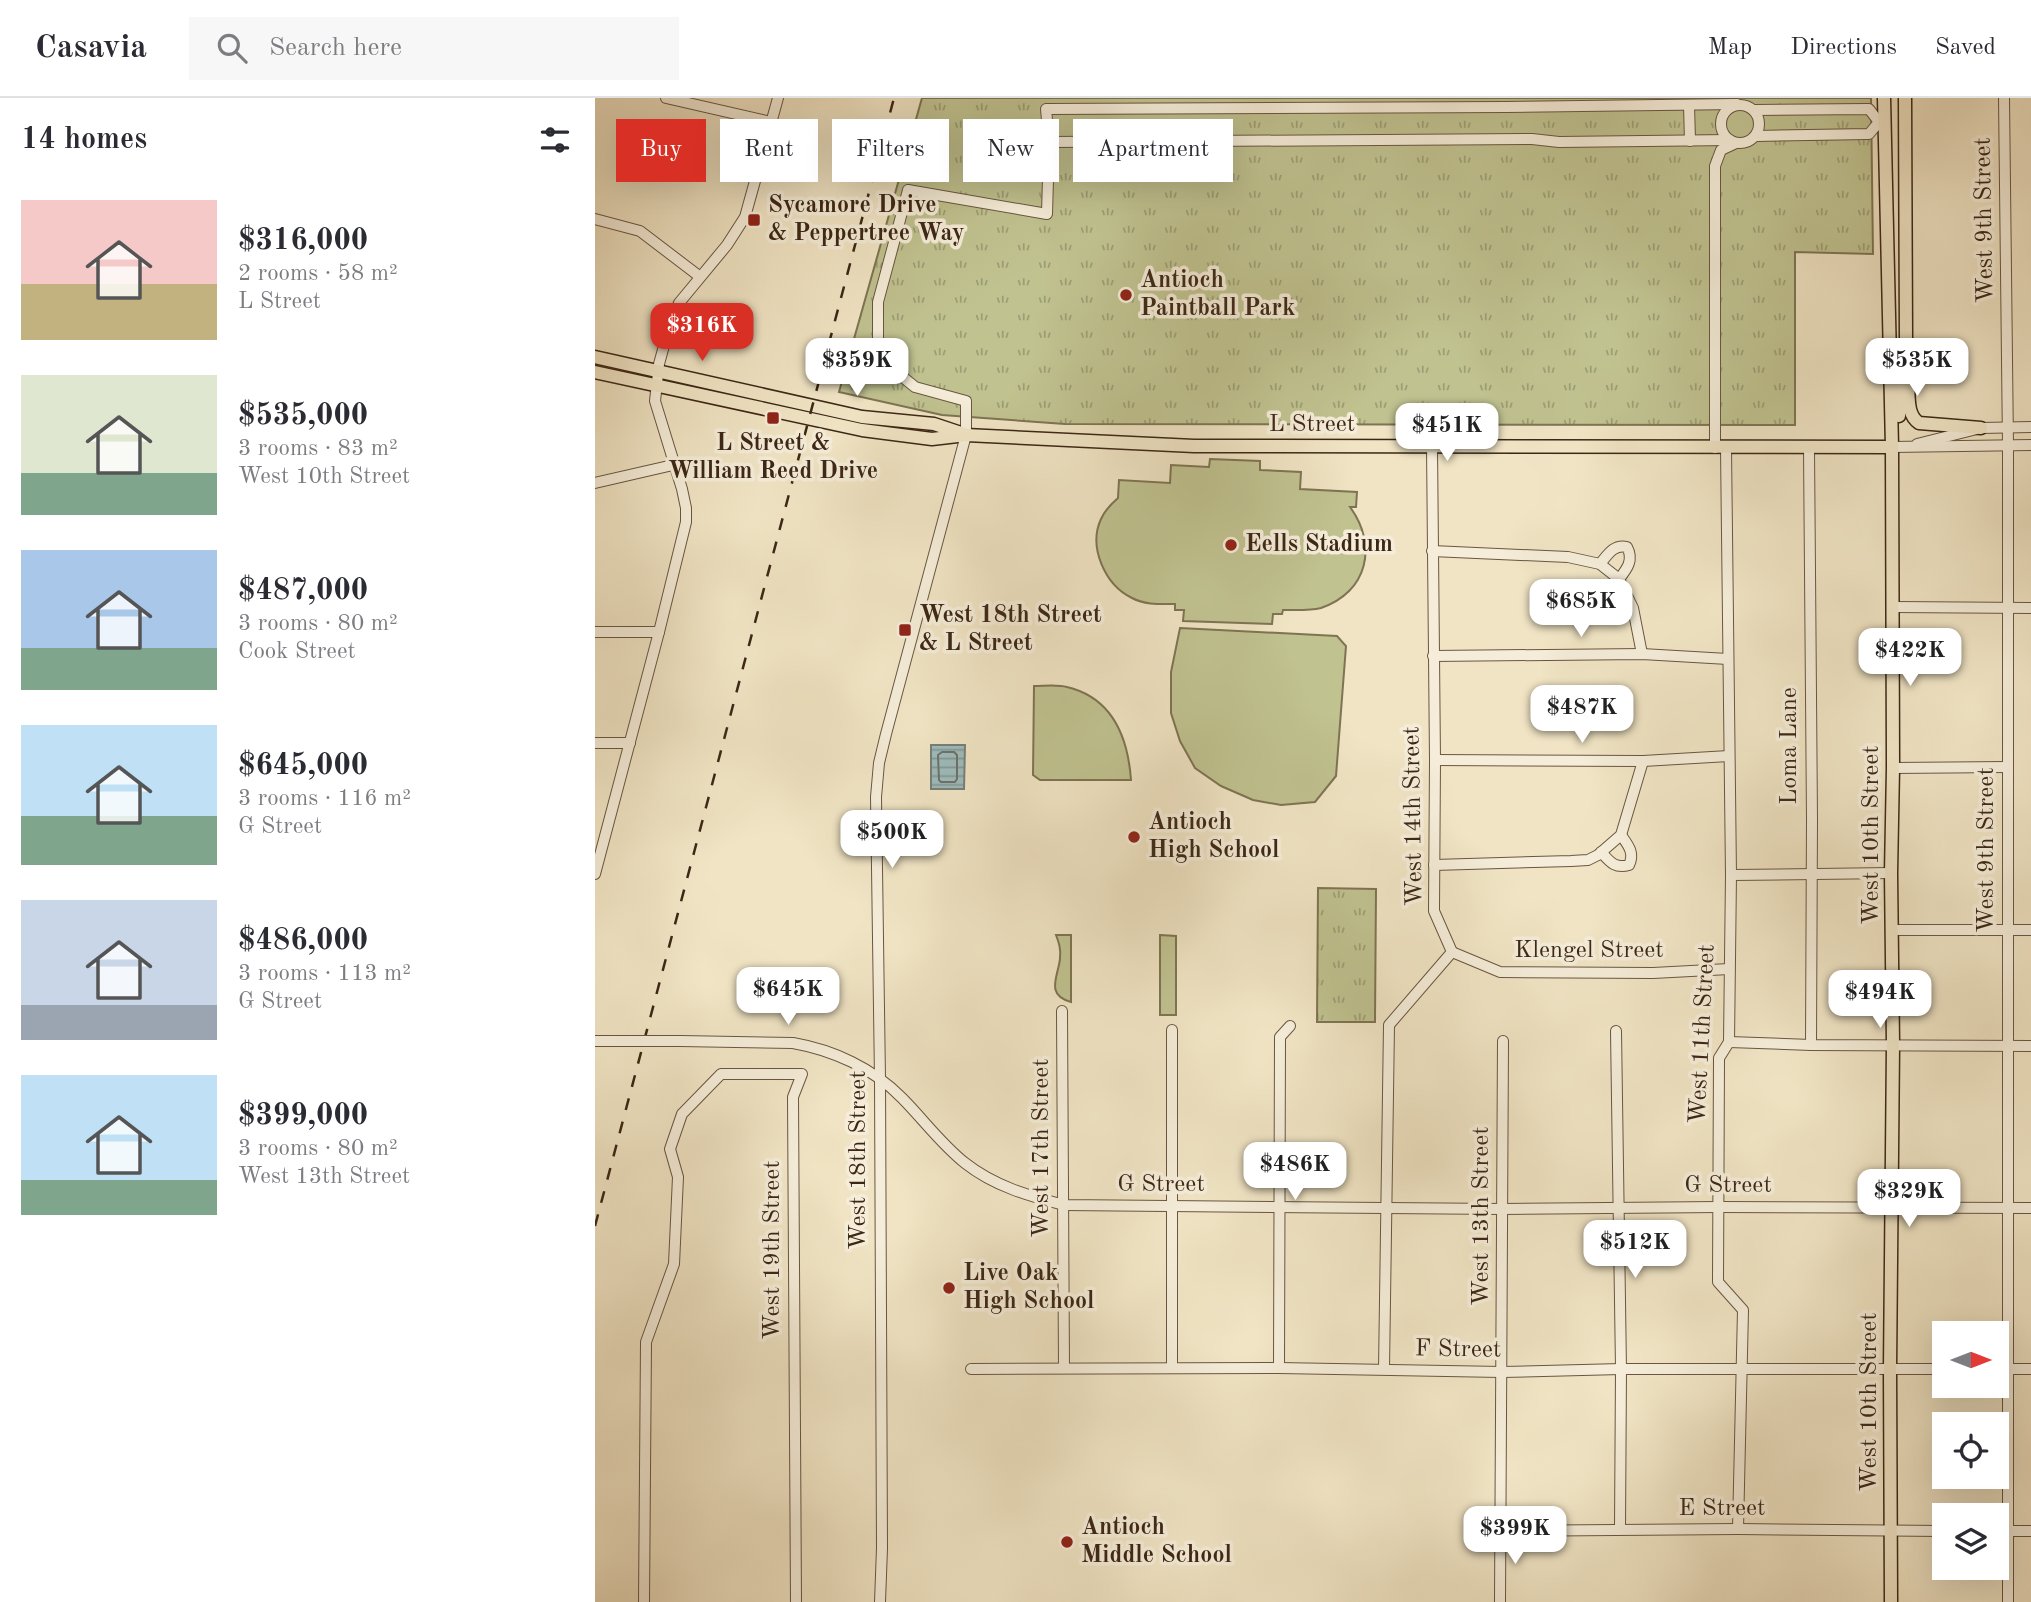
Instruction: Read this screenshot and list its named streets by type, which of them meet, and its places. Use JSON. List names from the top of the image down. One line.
{"streets":{"main road":["L Street","West 10th Street"],"street":["West 9th Street","Loma Lane","West 14th Street","Klengel Street","West 11th Street","West 17th Street","West 18th Street","G Street","West 13th Street","West 19th Street","F Street","E Street"]},"crossings":[["West 9th Street","L Street"],["West 9th Street","G Street"],["L Street","Loma Lane"],["L Street","West 14th Street"],["L Street","West 10th Street"],["L Street","West 11th Street"],["L Street","West 18th Street"],["West 14th Street","Klengel Street"],["West 10th Street","G Street"],["West 10th Street","F Street"],["West 10th Street","E Street"],["Klengel Street","West 11th Street"],["West 11th Street","G Street"],["West 11th Street","F Street"],["West 11th Street","E Street"],["West 17th Street","G Street"],["West 17th Street","F Street"],["West 18th Street","G Street"],["G Street","West 13th Street"],["West 13th Street","F Street"],["West 13th Street","E Street"]],"places":{"transit":["Sycamore Drive & Peppertree Way","L Street & William Reed Drive","West 18th Street & L Street"],"other":["Antioch Paintball Park","Eells Stadium","Antioch High School","Live Oak High School","Antioch Middle School"]},"north":"right","page":{"header":"Casavia","search":"Search here","nav":["Map","Directions","Saved"],"heading":"14 homes","chip":["Buy","Rent","Filters","New","Apartment"],"list":[{"name":"$316,000","note":"2 rooms · 58 m² · L Street"},{"name":"$535,000","note":"3 rooms · 83 m² · West 10th Street"},{"name":"$487,000","note":"3 rooms · 80 m² · Cook Street"},{"name":"$645,000","note":"3 rooms · 116 m² · G Street"},{"name":"$486,000","note":"3 rooms · 113 m² · G Street"},{"name":"$399,000","note":"3 rooms · 80 m² · West 13th Street"}],"price":["$316K","$359K","$535K","$451K","$685K","$422K","$487K","$500K","$645K","$494K","$486K","$329K","$512K","$399K"]}}
